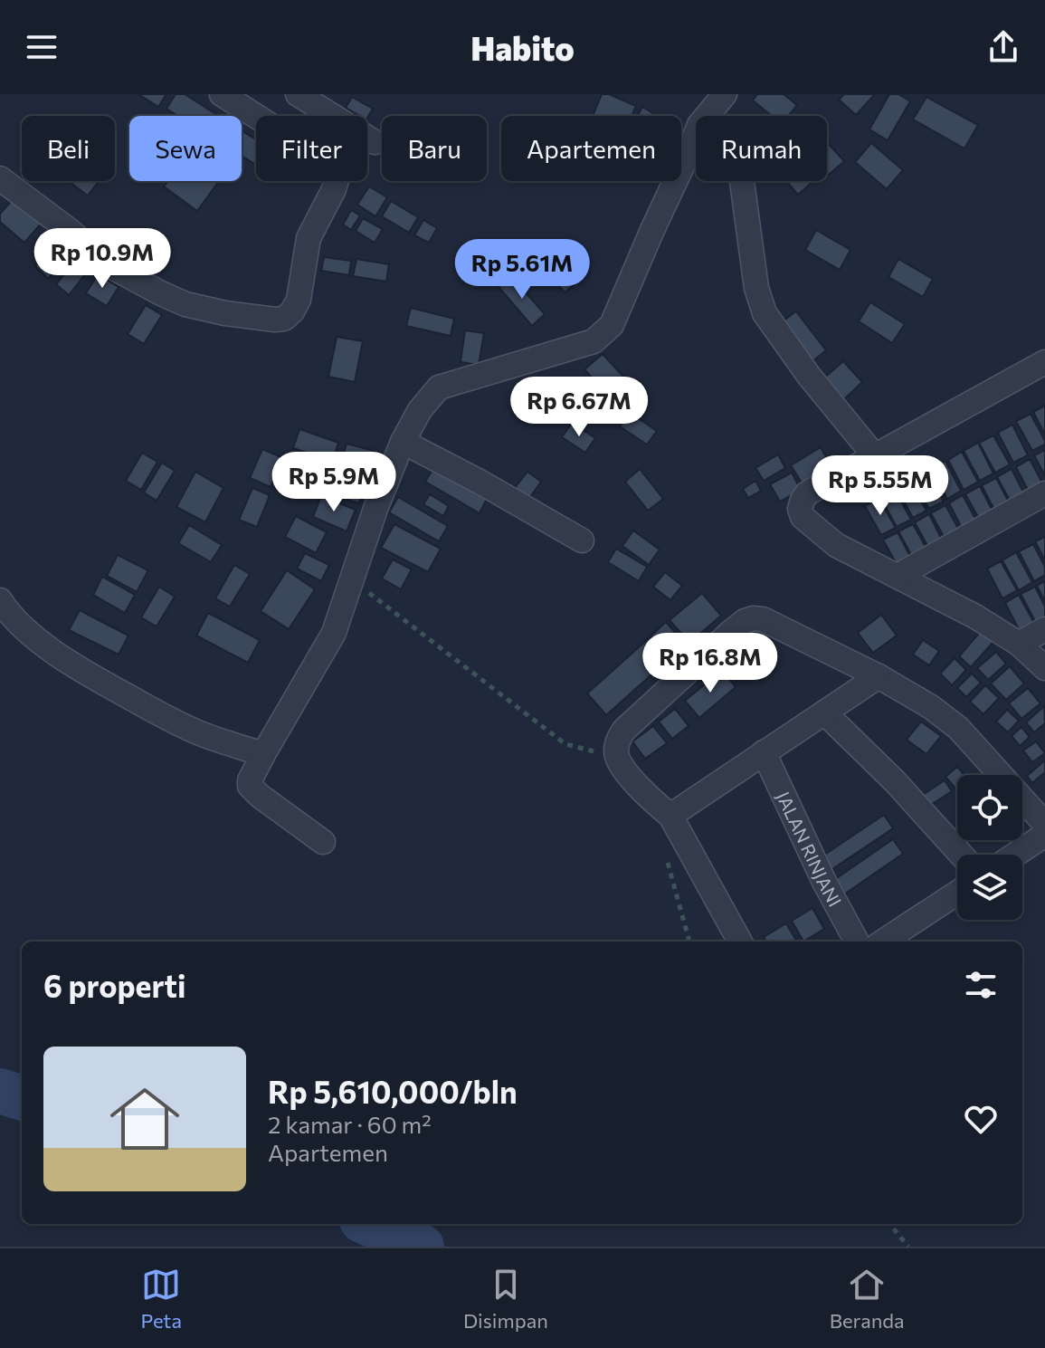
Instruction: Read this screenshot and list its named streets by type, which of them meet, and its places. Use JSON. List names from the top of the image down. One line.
{"streets":{"street":["JALAN RINJANI"]},"page":{"header":"Habito","chip":["Beli","Sewa","Filter","Baru","Apartemen","Rumah"],"price":["Rp 10.9M","Rp 5.61M","Rp 6.67M","Rp 5.9M","Rp 5.55M","Rp 16.8M"],"heading":"6 properti","list":[{"name":"Rp 5,610,000/bln","note":"2 kamar · 60 m² · Apartemen"}],"tabs":["Peta","Disimpan","Beranda"]}}
